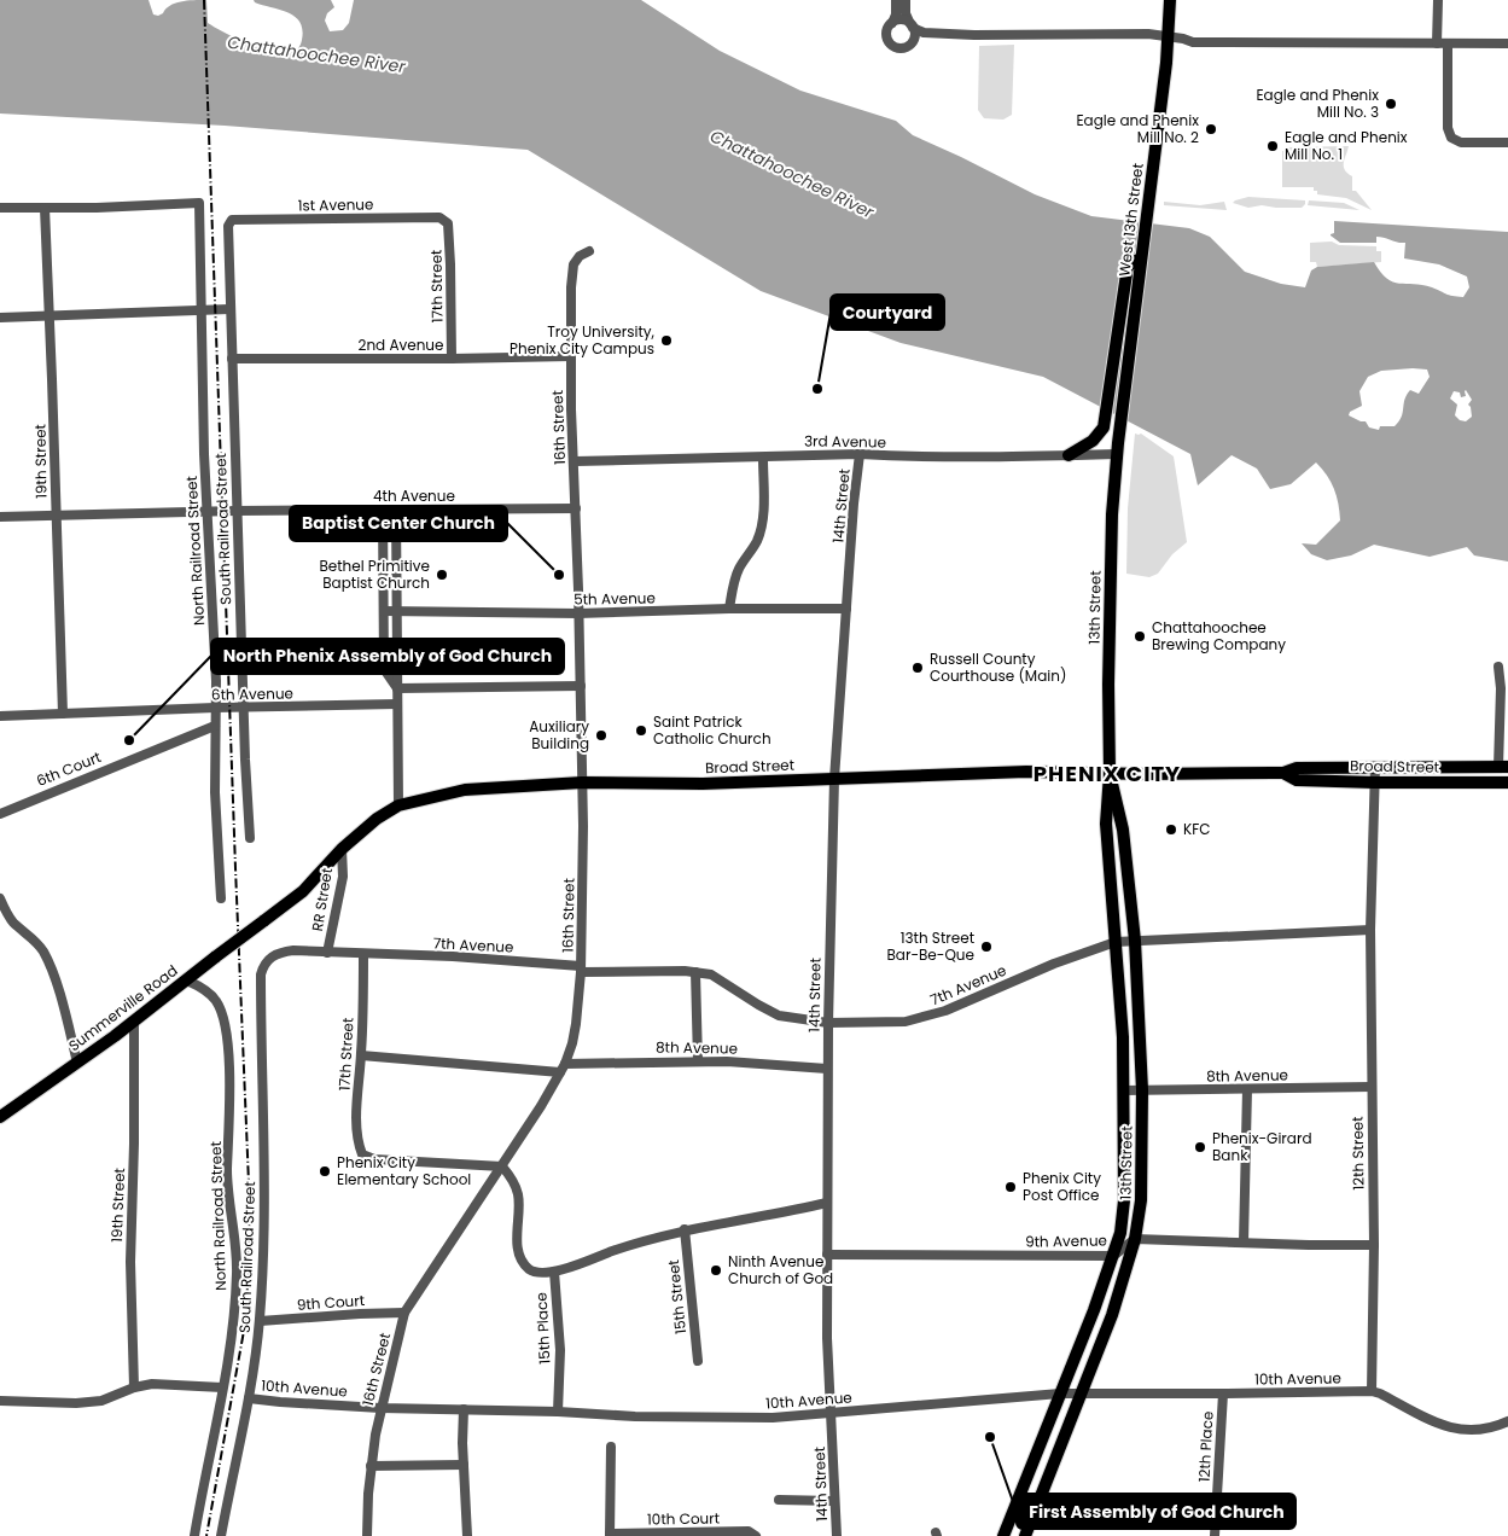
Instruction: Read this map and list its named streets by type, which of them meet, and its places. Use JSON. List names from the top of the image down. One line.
{"streets":{"main road":["West 13th Street","13th Street","Broad Street","Summerville Road"],"street":["1st Avenue","17th Street","2nd Avenue","16th Street","3rd Avenue","19th Street","4th Avenue","14th Street","South Railroad Street","North Railroad Street","5th Avenue","6th Avenue","6th Court","RR Street","7th Avenue","8th Avenue","12th Street","9th Avenue","15th Street","9th Court","15th Place","10th Avenue","12th Place","10th Court"]},"crossings":[["1st Avenue","17th Street"],["1st Avenue","South Railroad Street"],["West 13th Street","3rd Avenue"],["West 13th Street","13th Street"],["17th Street","2nd Avenue"],["17th Street","16th Street"],["17th Street","7th Avenue"],["17th Street","8th Avenue"],["17th Street","15th Place"],["2nd Avenue","16th Street"],["2nd Avenue","South Railroad Street"],["16th Street","3rd Avenue"],["16th Street","4th Avenue"],["16th Street","5th Avenue"],["16th Street","Broad Street"],["16th Street","7th Avenue"],["16th Street","8th Avenue"],["16th Street","9th Court"],["16th Street","15th Place"],["16th Street","10th Avenue"],["3rd Avenue","14th Street"],["3rd Avenue","13th Street"],["19th Street","4th Avenue"],["19th Street","North Railroad Street"],["19th Street","6th Avenue"],["19th Street","Summerville Road"],["4th Avenue","South Railroad Street"],["4th Avenue","North Railroad Street"],["14th Street","5th Avenue"],["14th Street","Broad Street"],["14th Street","7th Avenue"],["14th Street","8th Avenue"],["14th Street","9th Avenue"],["14th Street","10th Avenue"],["South Railroad Street","6th Avenue"],["South Railroad Street","RR Street"],["South Railroad Street","9th Court"],["South Railroad Street","10th Avenue"],["North Railroad Street","6th Avenue"],["North Railroad Street","6th Court"],["North Railroad Street","Summerville Road"],["13th Street","Broad Street"],["13th Street","7th Avenue"],["13th Street","8th Avenue"],["13th Street","9th Avenue"],["13th Street","10th Avenue"],["Broad Street","RR Street"],["Broad Street","Summerville Road"],["Broad Street","12th Street"],["7th Avenue","12th Street"],["8th Avenue","12th Street"],["12th Street","10th Avenue"],["15th Place","10th Avenue"],["10th Avenue","12th Place"]],"districts":["PHENIX CITY"],"water":["Chattahoochee River"],"places":["Eagle and Phenix Mill No. 3","Eagle and Phenix Mill No. 2","Eagle and Phenix Mill No. 1","Troy University, Phenix City Campus","Courtyard","Bethel Primitive Baptist Church","Baptist Center Church","Chattahoochee Brewing Company","Russell County Courthouse (Main)","Saint Patrick Catholic Church","Auxiliary Building","North Phenix Assembly of God Church","KFC","13th Street Bar-Be-Que","Phenix-Girard Bank","Phenix City Elementary School","Phenix City Post Office","Ninth Avenue Church of God","First Assembly of God Church"]}
